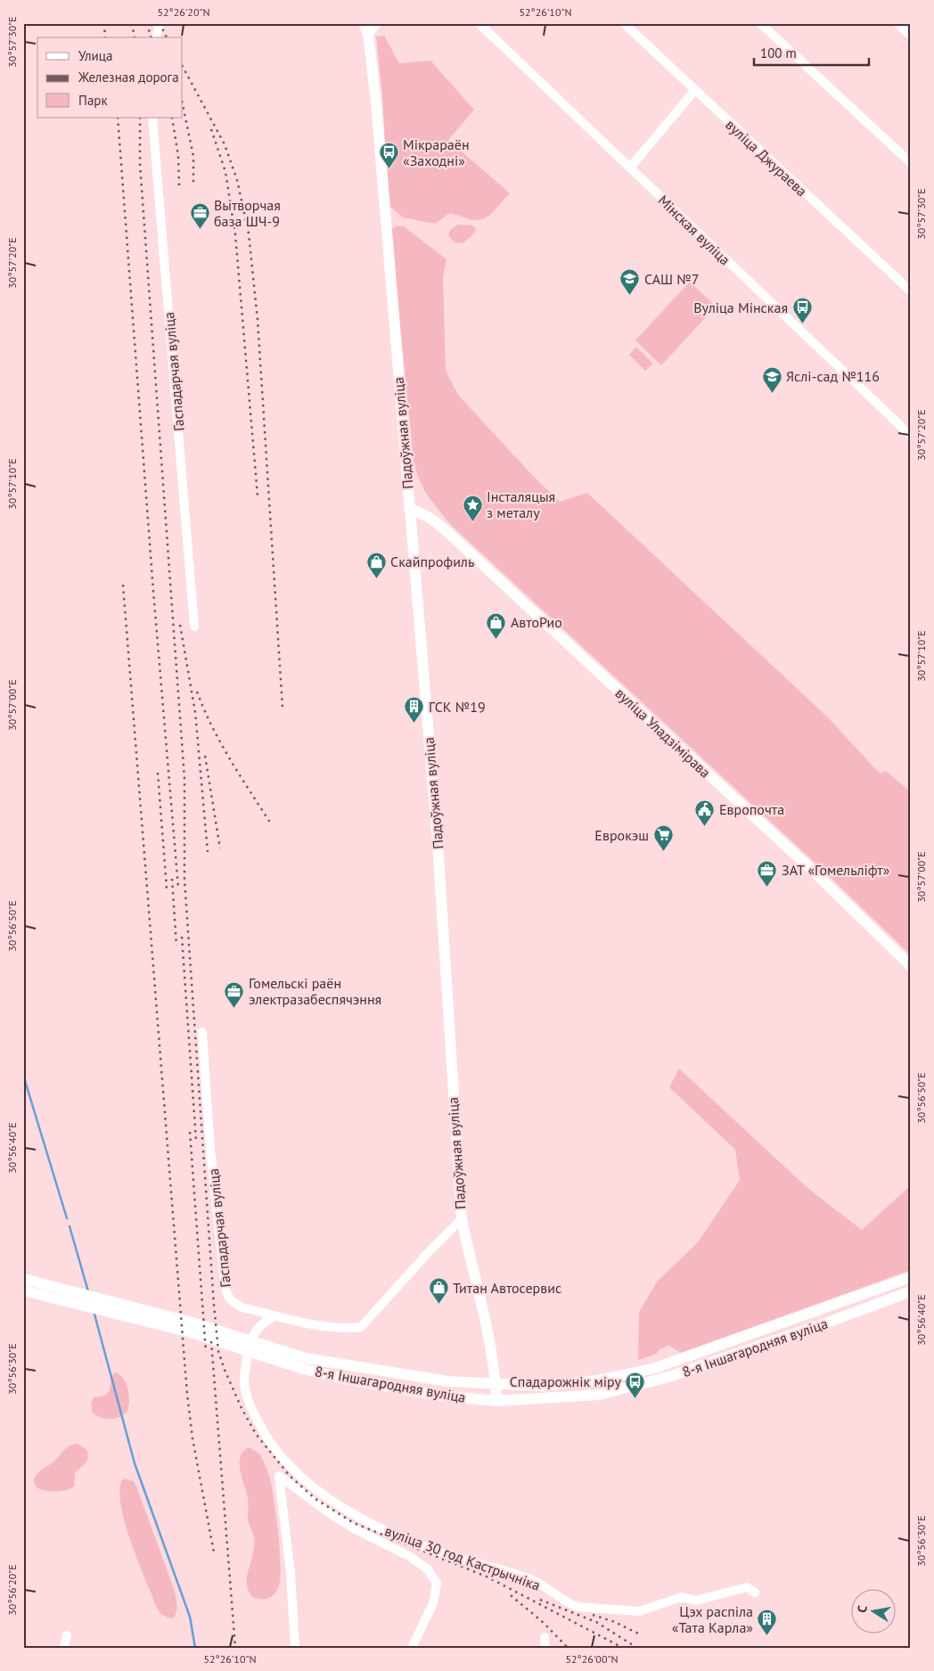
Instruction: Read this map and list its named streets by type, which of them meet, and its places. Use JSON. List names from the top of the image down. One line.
{"streets":{"main road":["Падоўжная вуліца","вуліца Уладзімірава","8-я Іншагародняя вуліца"],"street":["вуліца Джураева","Мінская вуліца","Гаспадарчая вуліца","вуліца 30 год Кастрычніка"]},"crossings":[["Гаспадарчая вуліца","Падоўжная вуліца"],["Гаспадарчая вуліца","вуліца 30 год Кастрычніка"],["Падоўжная вуліца","вуліца Уладзімірава"],["Падоўжная вуліца","8-я Іншагародняя вуліца"]],"places":{"bus stop":["Мікрараён «Заходні»","Вуліца Мінская","Спадарожнік міру"],"office":["Вытворчая база ШЧ-9","ЗАТ «Гомельліфт»","Гомельскі раён электразабеспячэння"],"school or university":["САШ №7","Яслі-сад №116"],"place":["Інсталяцыя з металу"],"shop":["Скайпрофиль","АвтоРио","Титан Автосервис"],"building":["ГСК №19","Цэх распіла «Тата Карла»"],"public building":["Европочта"],"supermarket":["Еврокэш"]},"legend":["Улица","Железная дорога","Парк"],"scale_bar":"100 m","north":"left","coordinates":["52°26'20\"N","52°26'10\"N","30°57'30\"E","30°57'20\"E","30°57'10\"E","30°57'00\"E","30°56'50\"E","30°56'40\"E","30°56'30\"E","30°56'20\"E","52°26'00\"N"]}
